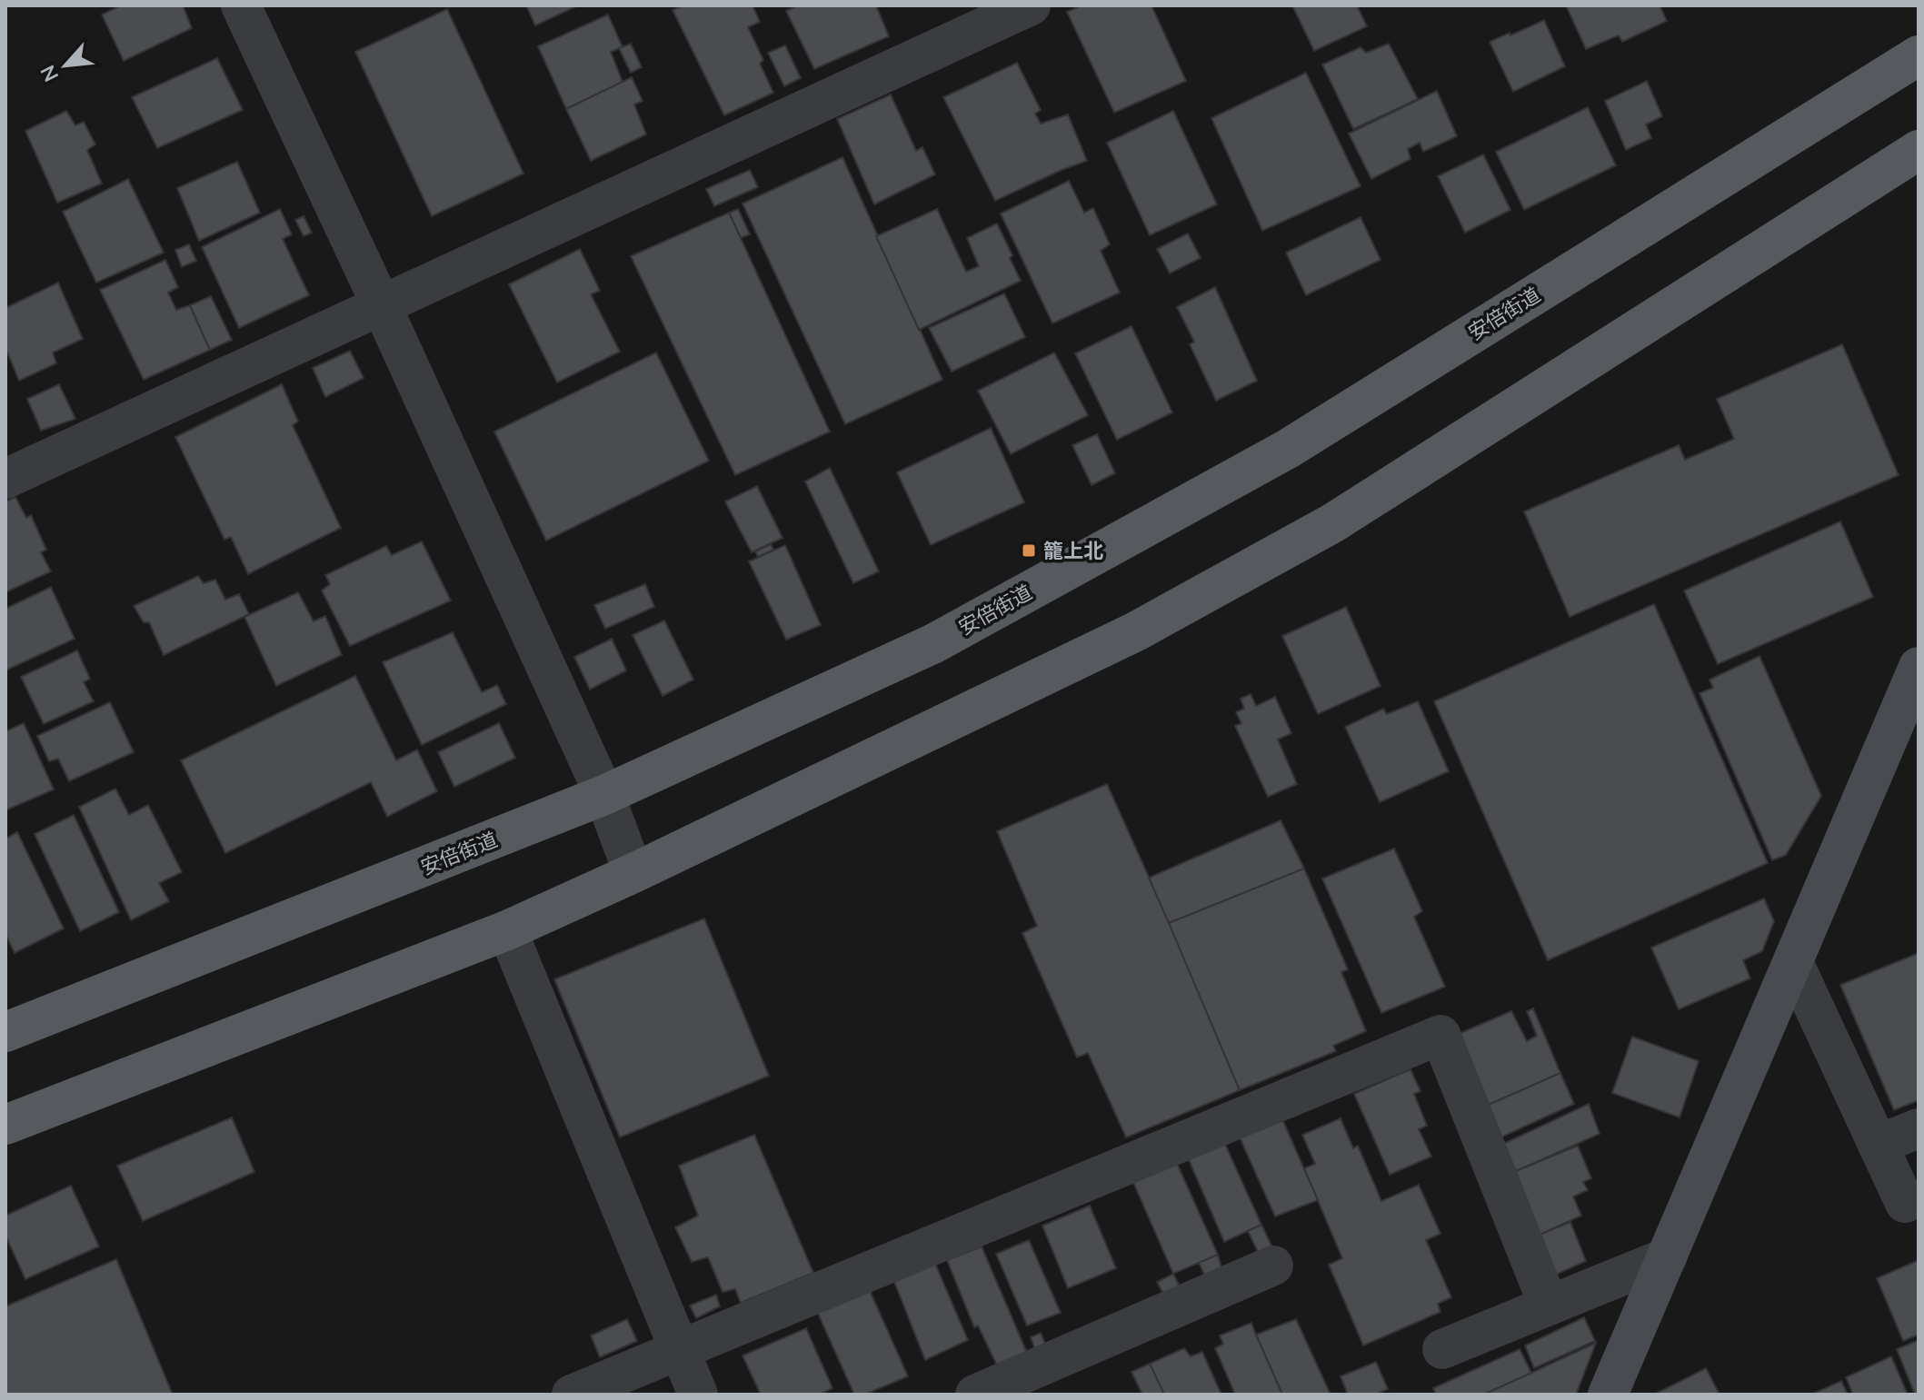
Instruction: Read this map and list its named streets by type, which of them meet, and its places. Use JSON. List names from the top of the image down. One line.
{"streets":{"main road":["安倍街道"]},"places":{"transit":["籠上北"]},"north":"bottom left"}
